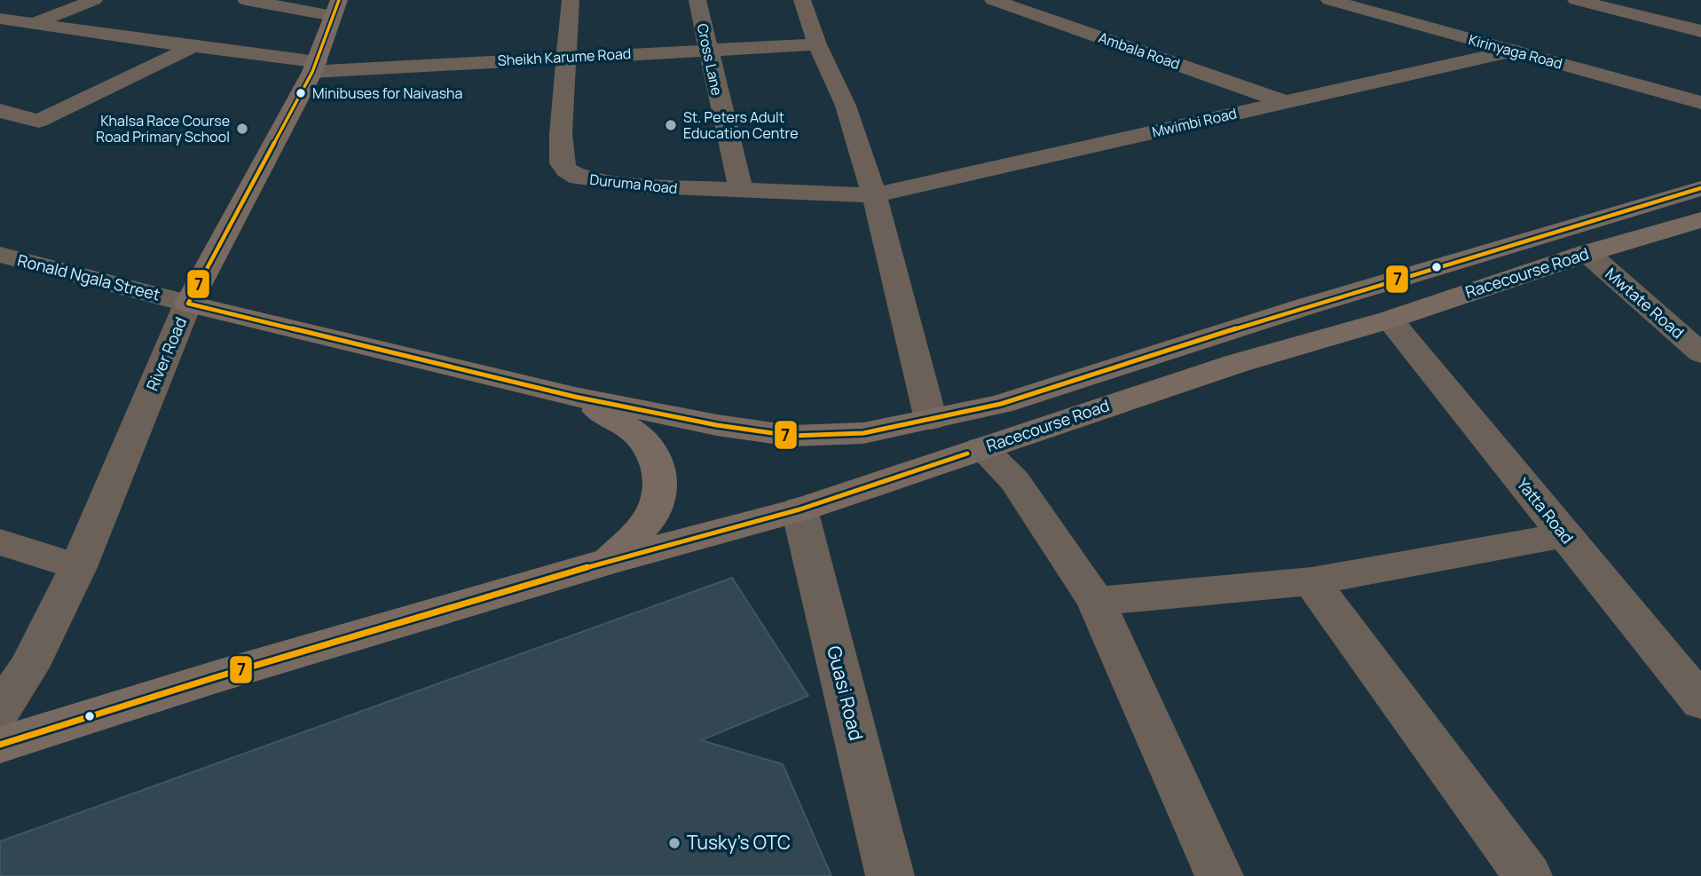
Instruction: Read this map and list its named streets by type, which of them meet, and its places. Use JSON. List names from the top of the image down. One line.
{"streets":{"main road":["Racecourse Road","Ronald Ngala Street","River Road"],"street":["Ambala Road","Kirinyaga Road","Sheikh Karume Road","Cross Lane","Mwimbi Road","Duruma Road","Mwtate Road","Yatta Road","Guasi Road"]},"crossings":[["Ambala Road","Mwimbi Road"],["Kirinyaga Road","Mwimbi Road"],["Sheikh Karume Road","Cross Lane"],["Sheikh Karume Road","Duruma Road"],["Sheikh Karume Road","River Road"],["Cross Lane","Duruma Road"],["Mwimbi Road","Duruma Road"],["Racecourse Road","Ronald Ngala Street"],["Racecourse Road","Mwtate Road"],["Racecourse Road","Yatta Road"],["Racecourse Road","Guasi Road"],["Ronald Ngala Street","River Road"]],"places":["Minibuses for Naivasha","St. Peters Adult Education Centre","Khalsa Race Course Road Primary School","Tusky's OTC"],"lines":["transit line 7"]}
